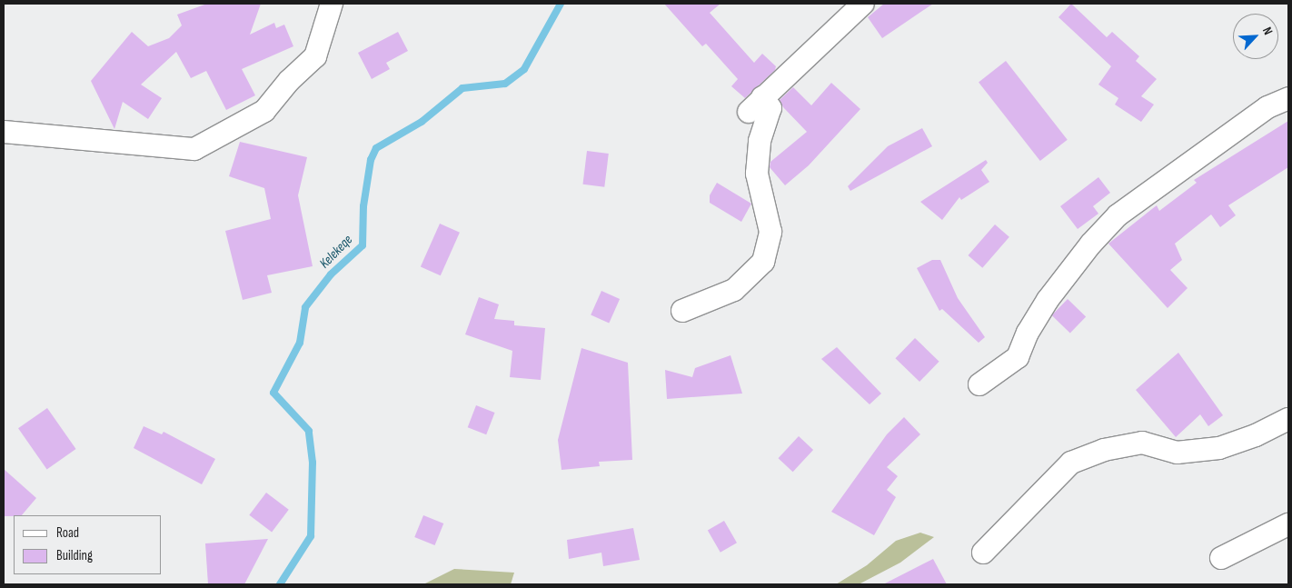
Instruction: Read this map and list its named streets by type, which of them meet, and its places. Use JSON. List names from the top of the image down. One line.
{"water":["Kelekeqe"],"legend":["Road","Building"],"north":"top right"}
